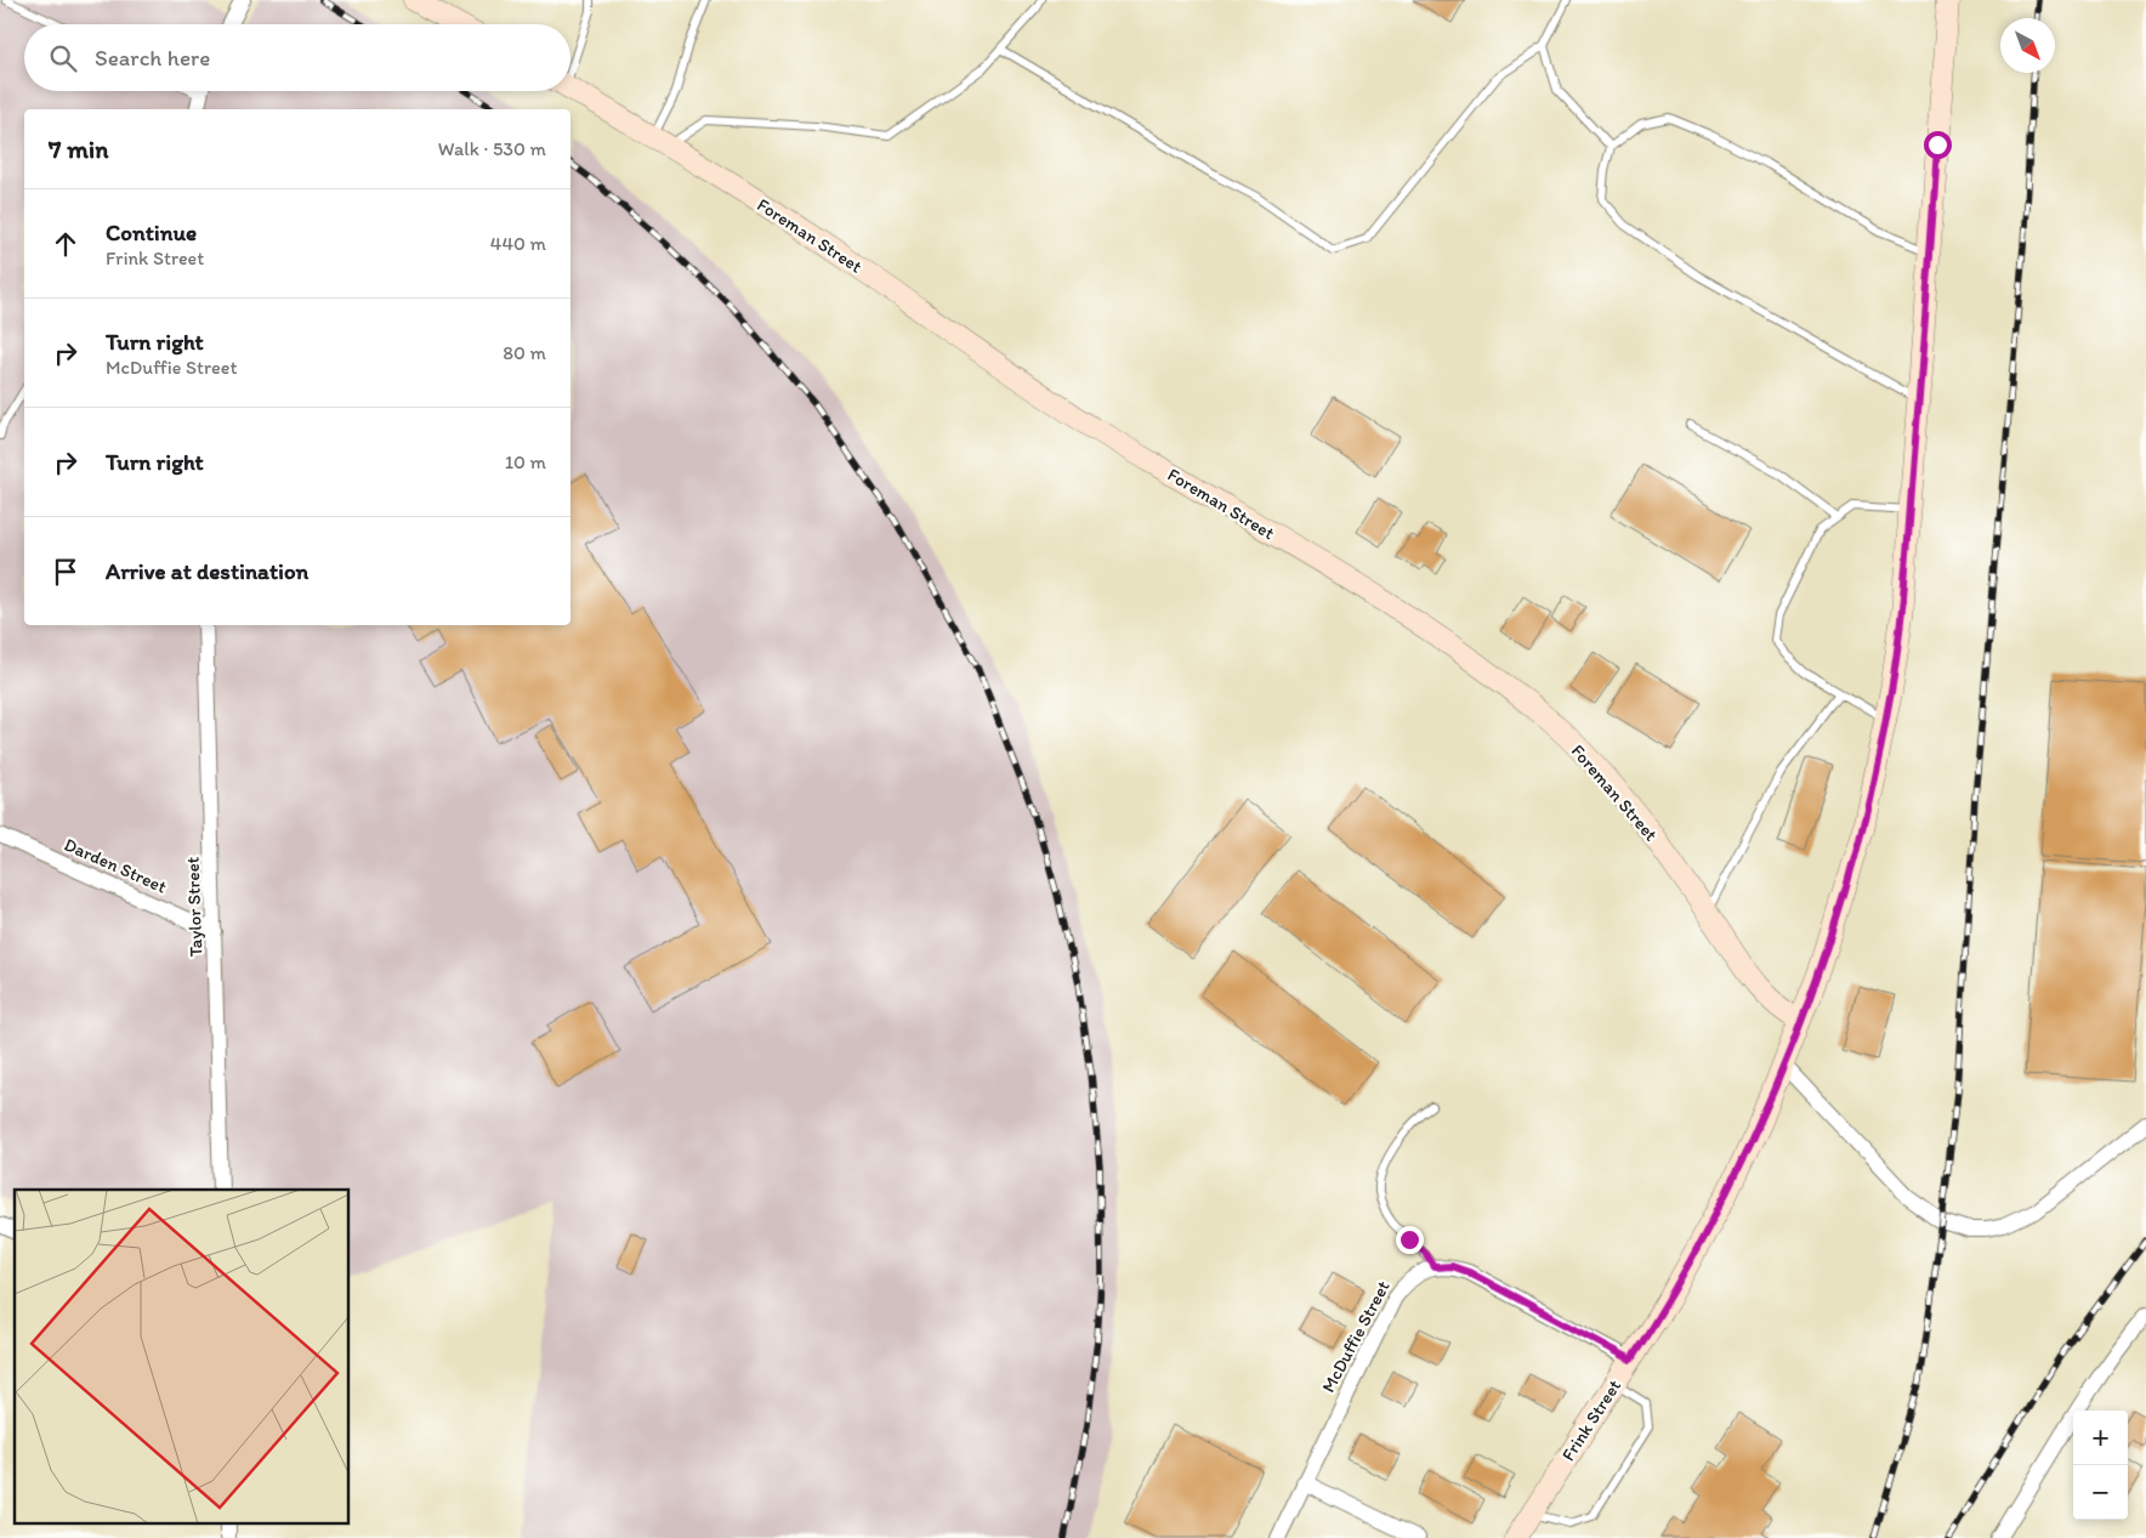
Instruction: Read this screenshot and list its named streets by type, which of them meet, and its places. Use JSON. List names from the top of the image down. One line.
{"streets":{"main road":["Foreman Street","Frink Street"],"street":["Darden Street","Taylor Street","McDuffie Street"]},"crossings":[["Foreman Street","Frink Street"],["Darden Street","Taylor Street"]],"north":"bottom right","page":{"search":"Search here","heading":["7 min","Walk · 530 m"],"list":[["Continue","Frink Street","440 m"],["Turn right","McDuffie Street","80 m"],["Turn right","10 m"],"Arrive at destination"],"map_buttons":["+","−"]}}
